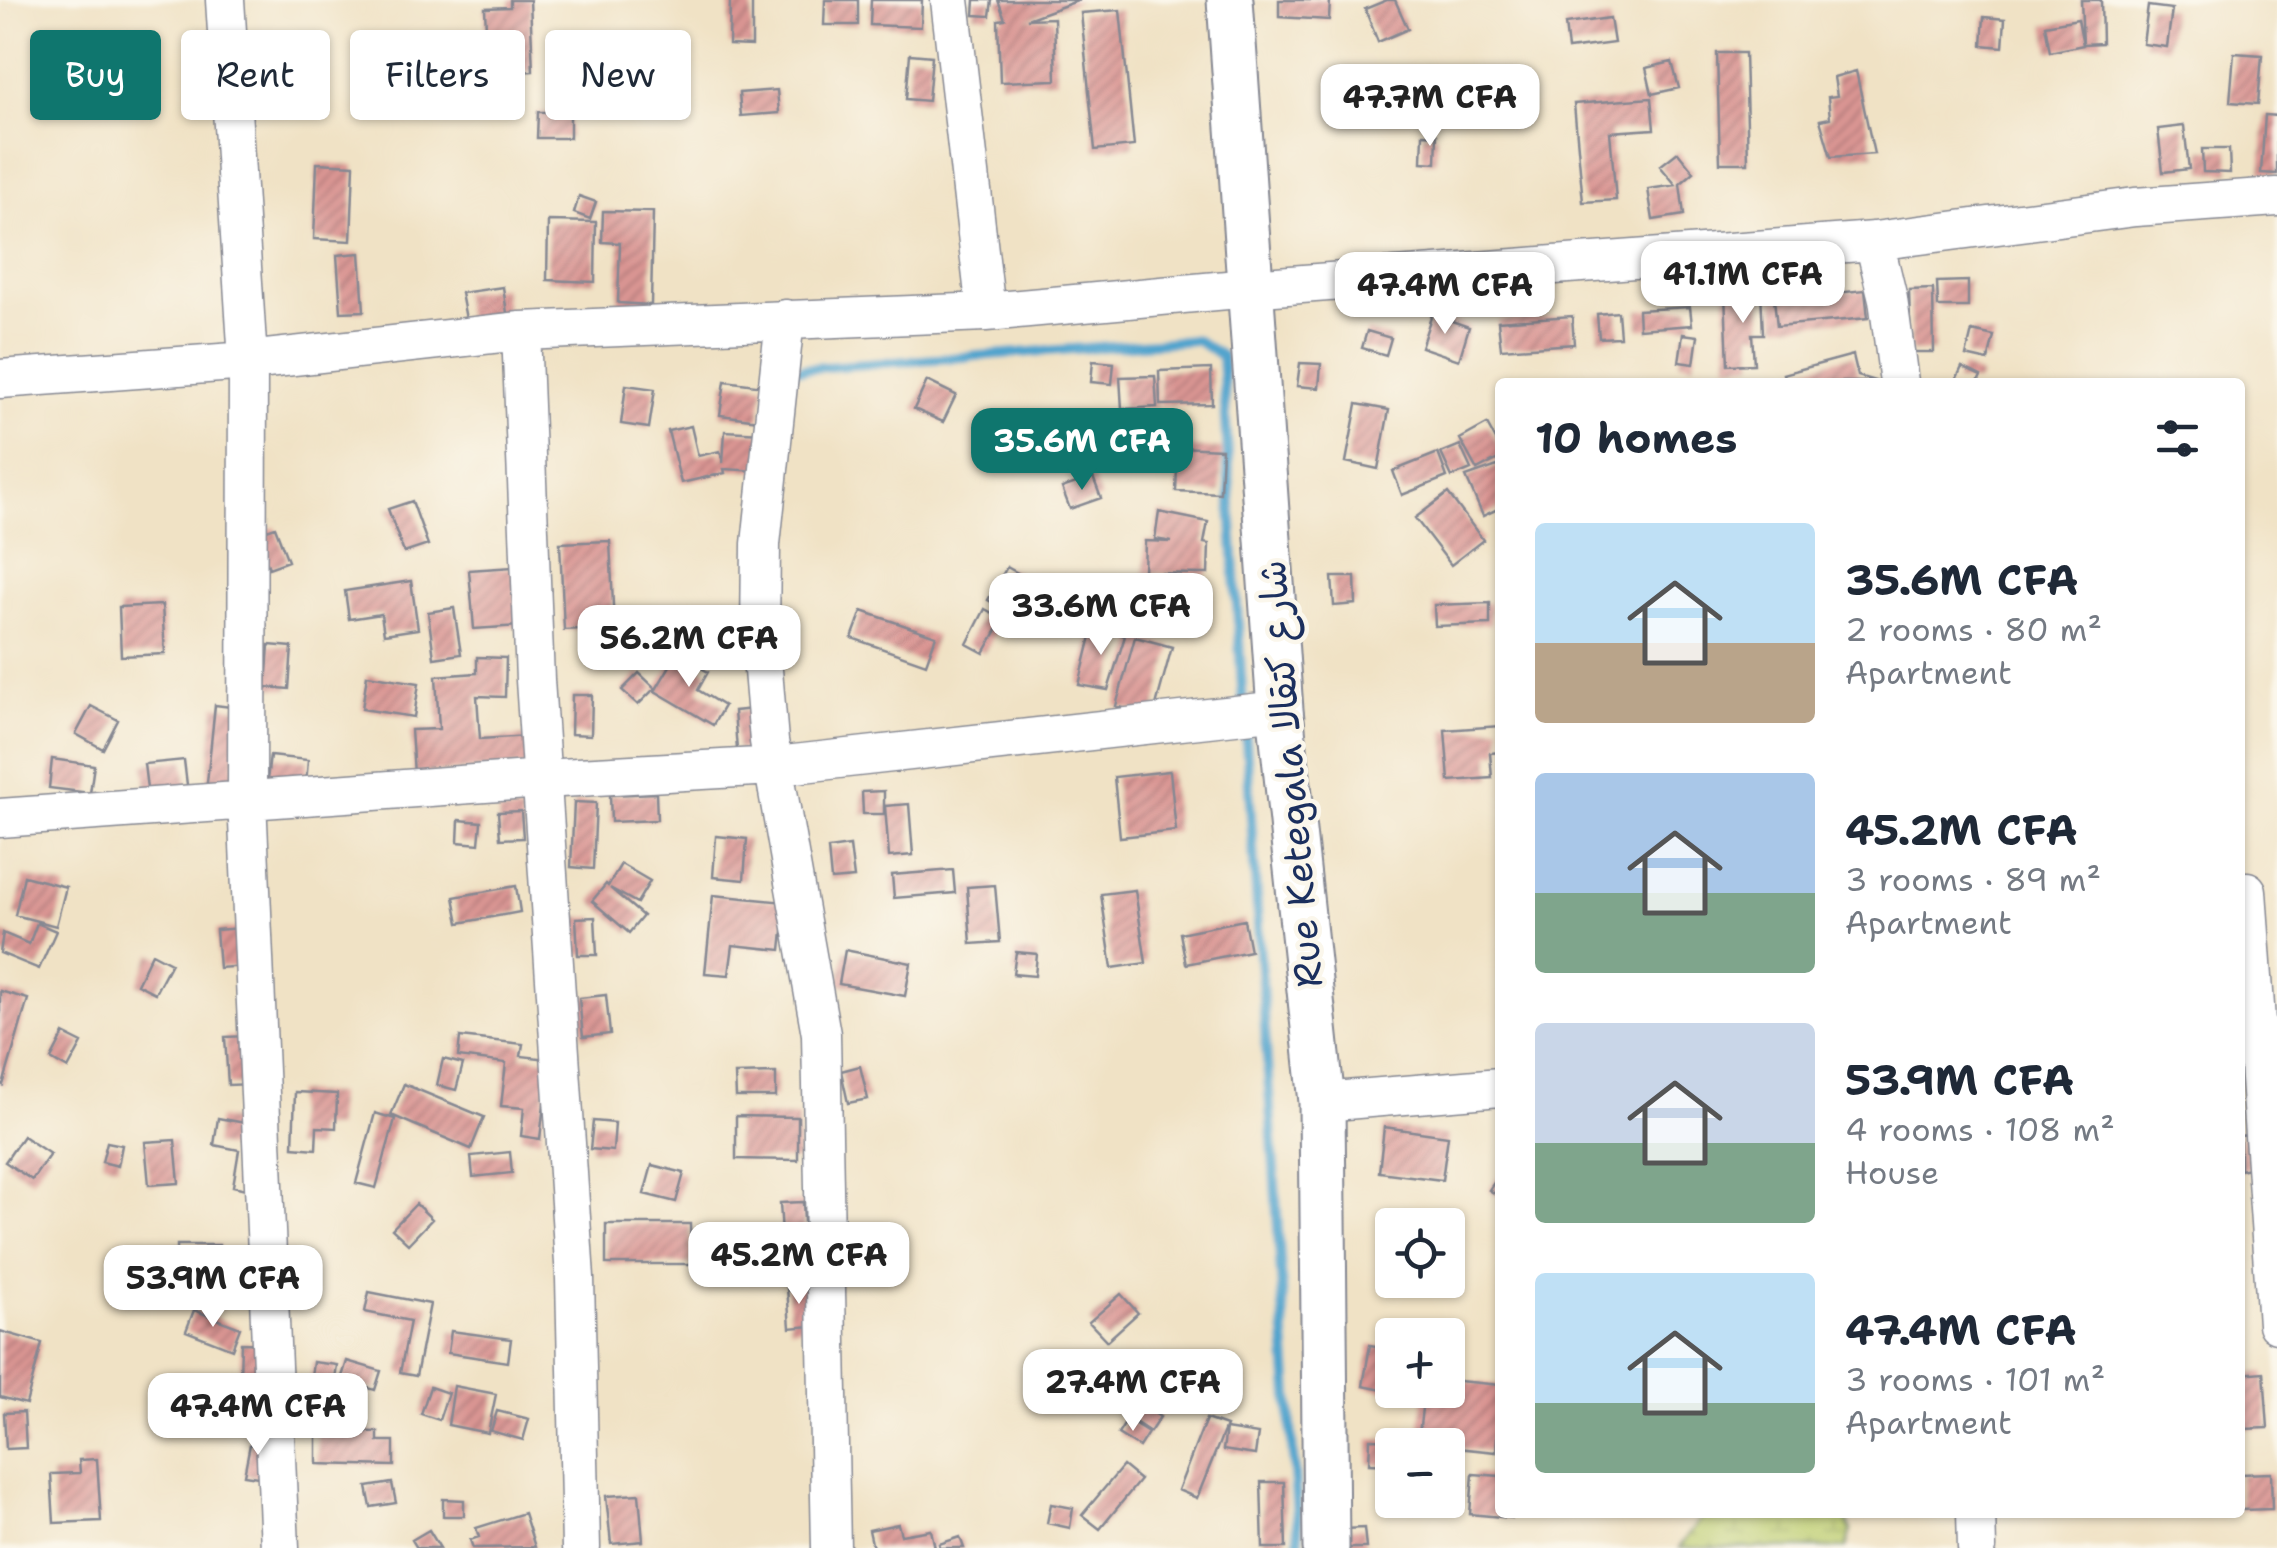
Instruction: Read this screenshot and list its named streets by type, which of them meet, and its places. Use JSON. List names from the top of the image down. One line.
{"streets":{"street":["Rue Ketegala شارع كتقالا"]},"page":{"chip":["Buy","Rent","Filters","New"],"price":["47.7M CFA","41.1M CFA","47.4M CFA","35.6M CFA","33.6M CFA","56.2M CFA","45.2M CFA","53.9M CFA","27.4M CFA","47.4M CFA"],"heading":"10 homes","list":[{"name":"35.6M CFA","note":"2 rooms · 80 m² · Apartment"},{"name":"45.2M CFA","note":"3 rooms · 89 m² · Apartment"},{"name":"53.9M CFA","note":"4 rooms · 108 m² · House"},{"name":"47.4M CFA","note":"3 rooms · 101 m² · Apartment"}],"map_buttons":["+","−"]}}
